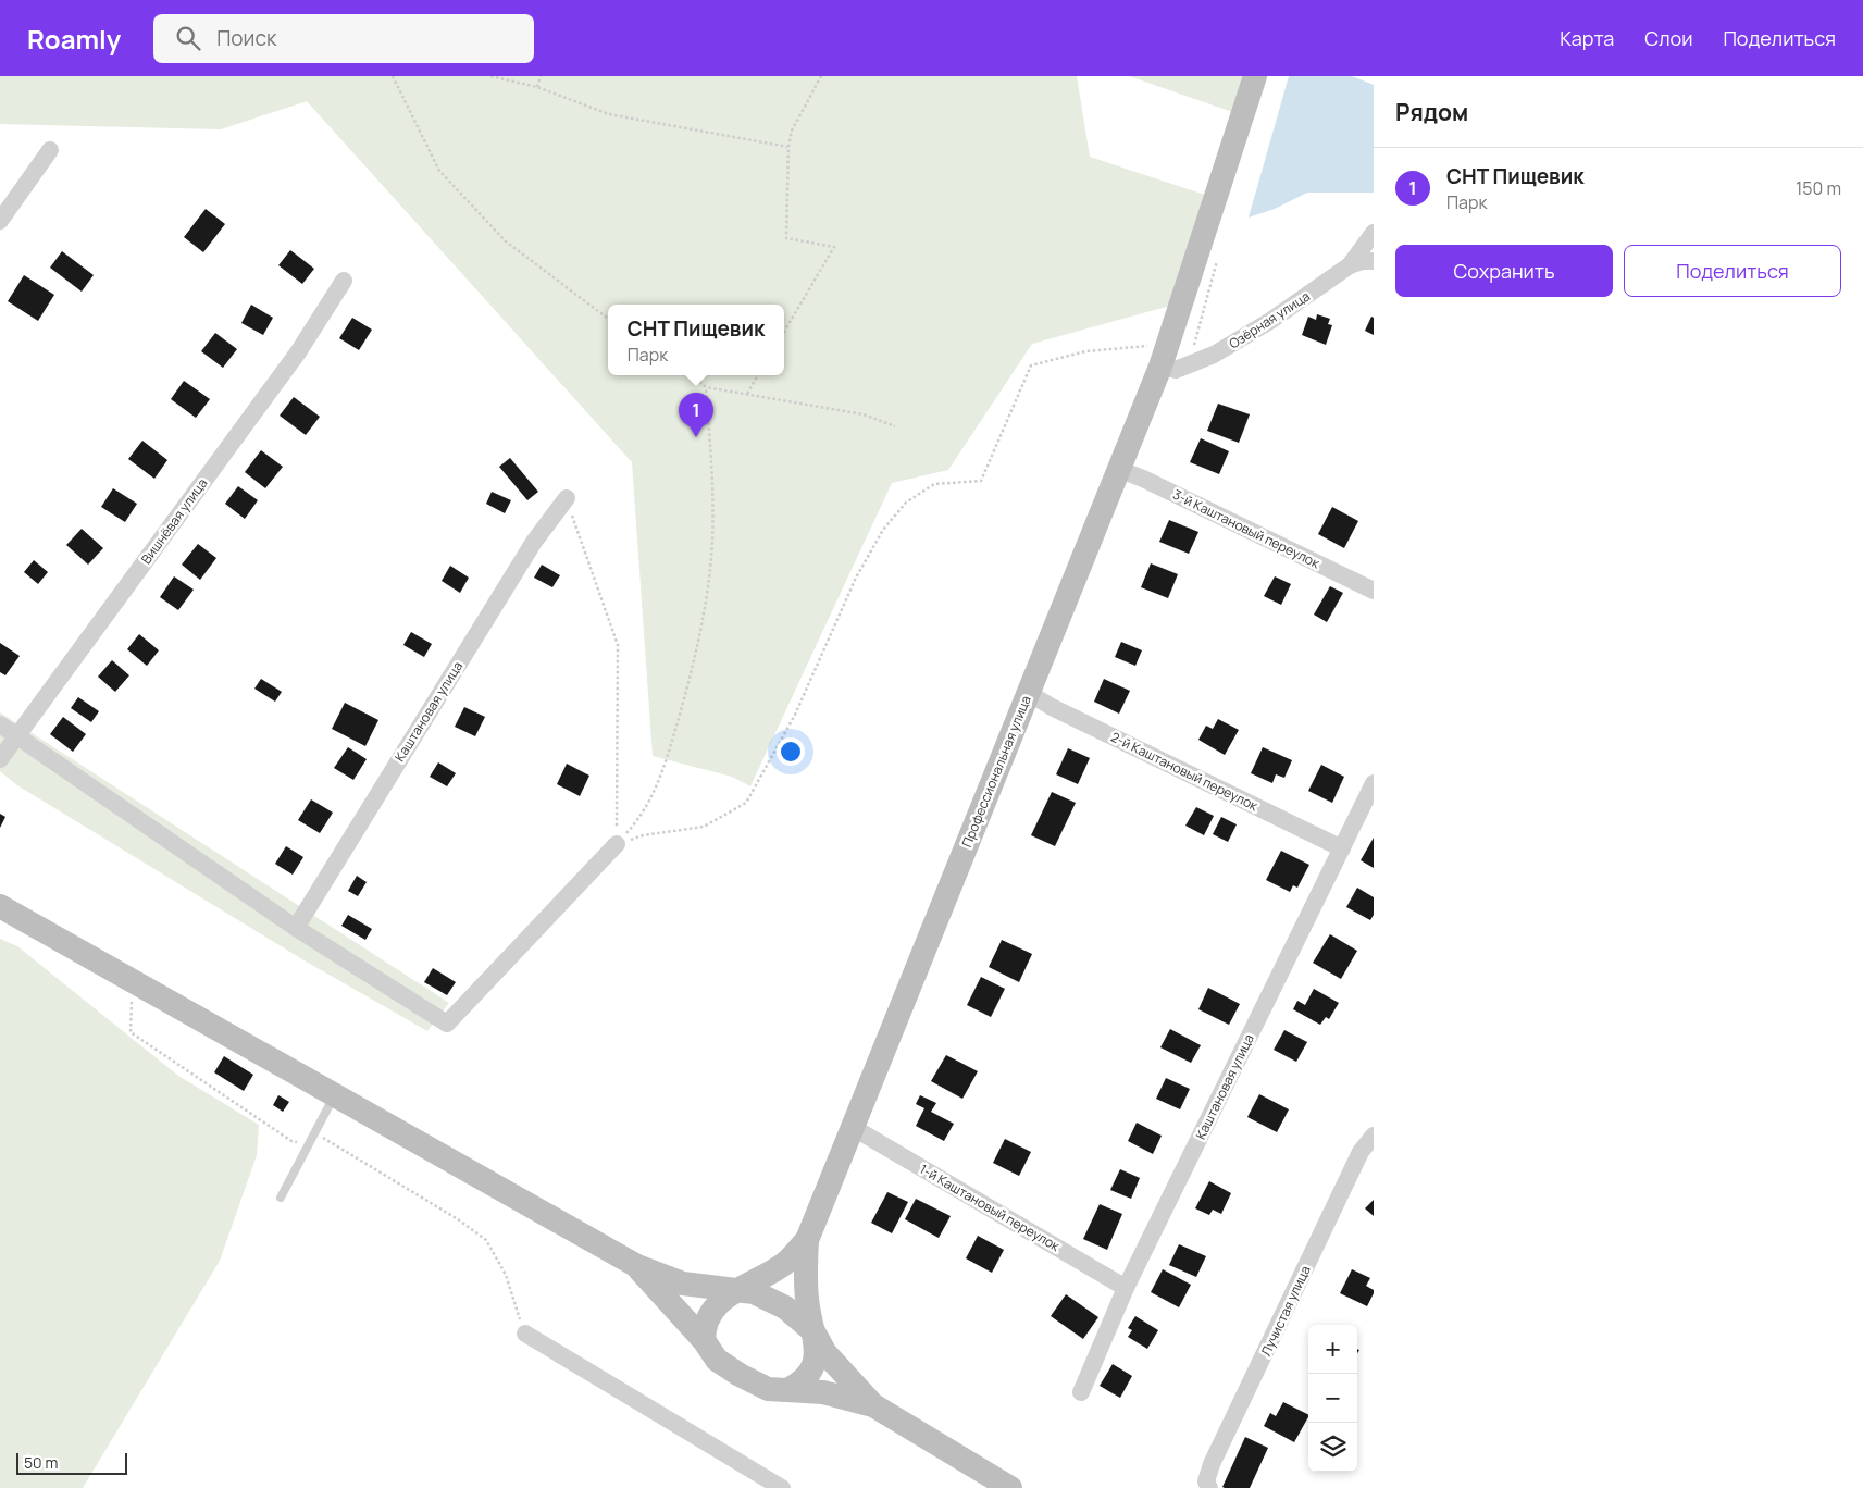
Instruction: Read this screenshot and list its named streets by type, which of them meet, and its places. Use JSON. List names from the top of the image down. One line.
{"streets":{"main road":["Профессиональная улица"],"street":["Озёрная улица","Вишнёвая улица","3-й Каштановый переулок","Каштановая улица","2-й Каштановый переулок","1-й Каштановый переулок","Лучистая улица"]},"crossings":[["Озёрная улица","Профессиональная улица"],["3-й Каштановый переулок","Профессиональная улица"],["Каштановая улица","2-й Каштановый переулок"],["Каштановая улица","1-й Каштановый переулок"],["Профессиональная улица","2-й Каштановый переулок"],["Профессиональная улица","1-й Каштановый переулок"]],"scale_bar":"50 m","page":{"header":"Roamly","search":"Поиск","nav":["Карта","Слои","Поделиться"],"heading":"Рядом","list":[{"mark":"1","name":"СНТ Пищевик","note":"Парк","value":"150 m"}],"buttons":["Сохранить","Поделиться"],"popup":["СНТ Пищевик","Парк"],"pins":"1","map_buttons":["+","−"],"scale":"50 m"}}
